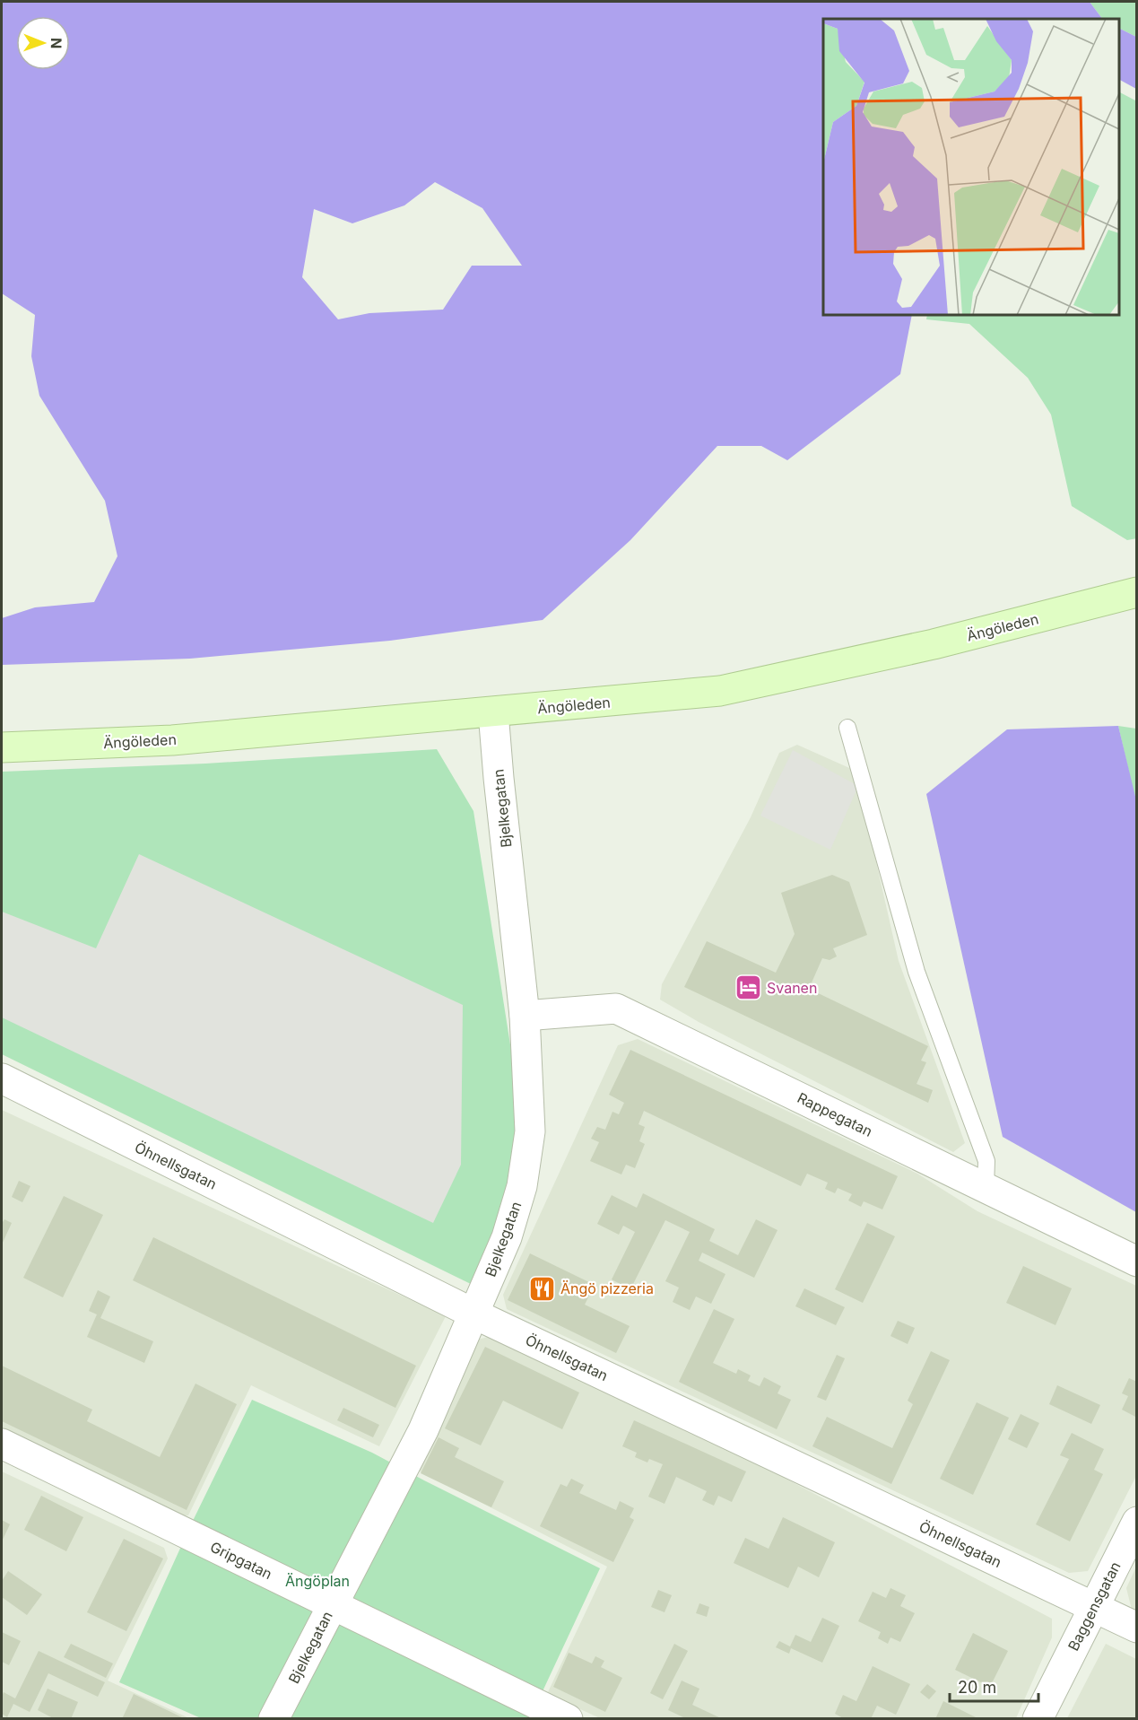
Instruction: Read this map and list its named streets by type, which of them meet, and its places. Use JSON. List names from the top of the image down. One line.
{"streets":{"main road":["Ängöleden"],"street":["Bjelkegatan","Rappegatan","Öhnellsgatan","Gripgatan","Baggensgatan"]},"crossings":[["Ängöleden","Bjelkegatan"],["Bjelkegatan","Rappegatan"],["Bjelkegatan","Öhnellsgatan"],["Bjelkegatan","Gripgatan"],["Öhnellsgatan","Baggensgatan"]],"parks":["Ängöplan"],"places":{"hotel":["Svanen"],"restaurant":["Ängö pizzeria"]},"scale_bar":"20 m","north":"right"}
